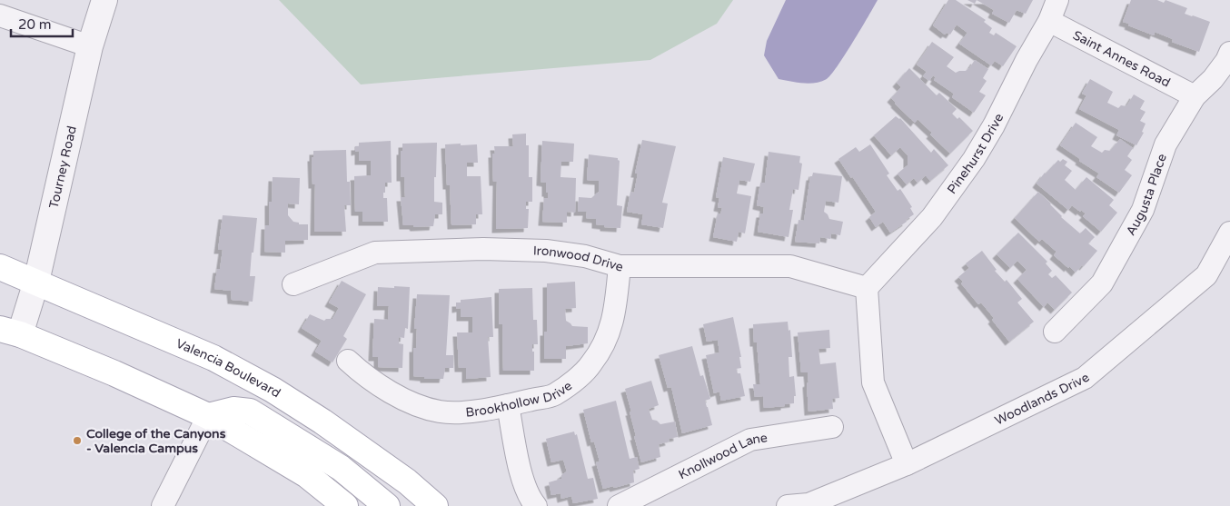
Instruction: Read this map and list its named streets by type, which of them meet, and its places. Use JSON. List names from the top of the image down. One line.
{"streets":{"main road":["Valencia Boulevard"],"street":["Saint Annes Road","Pinehurst Drive","Tourney Road","Augusta Place","Ironwood Drive","Brookhollow Drive","Woodlands Drive","Knollwood Lane"]},"crossings":[["Saint Annes Road","Pinehurst Drive"],["Saint Annes Road","Augusta Place"],["Pinehurst Drive","Ironwood Drive"],["Tourney Road","Valencia Boulevard"],["Ironwood Drive","Brookhollow Drive"]],"places":["College of the Canyons - Valencia Campus"],"scale_bar":"20 m"}
